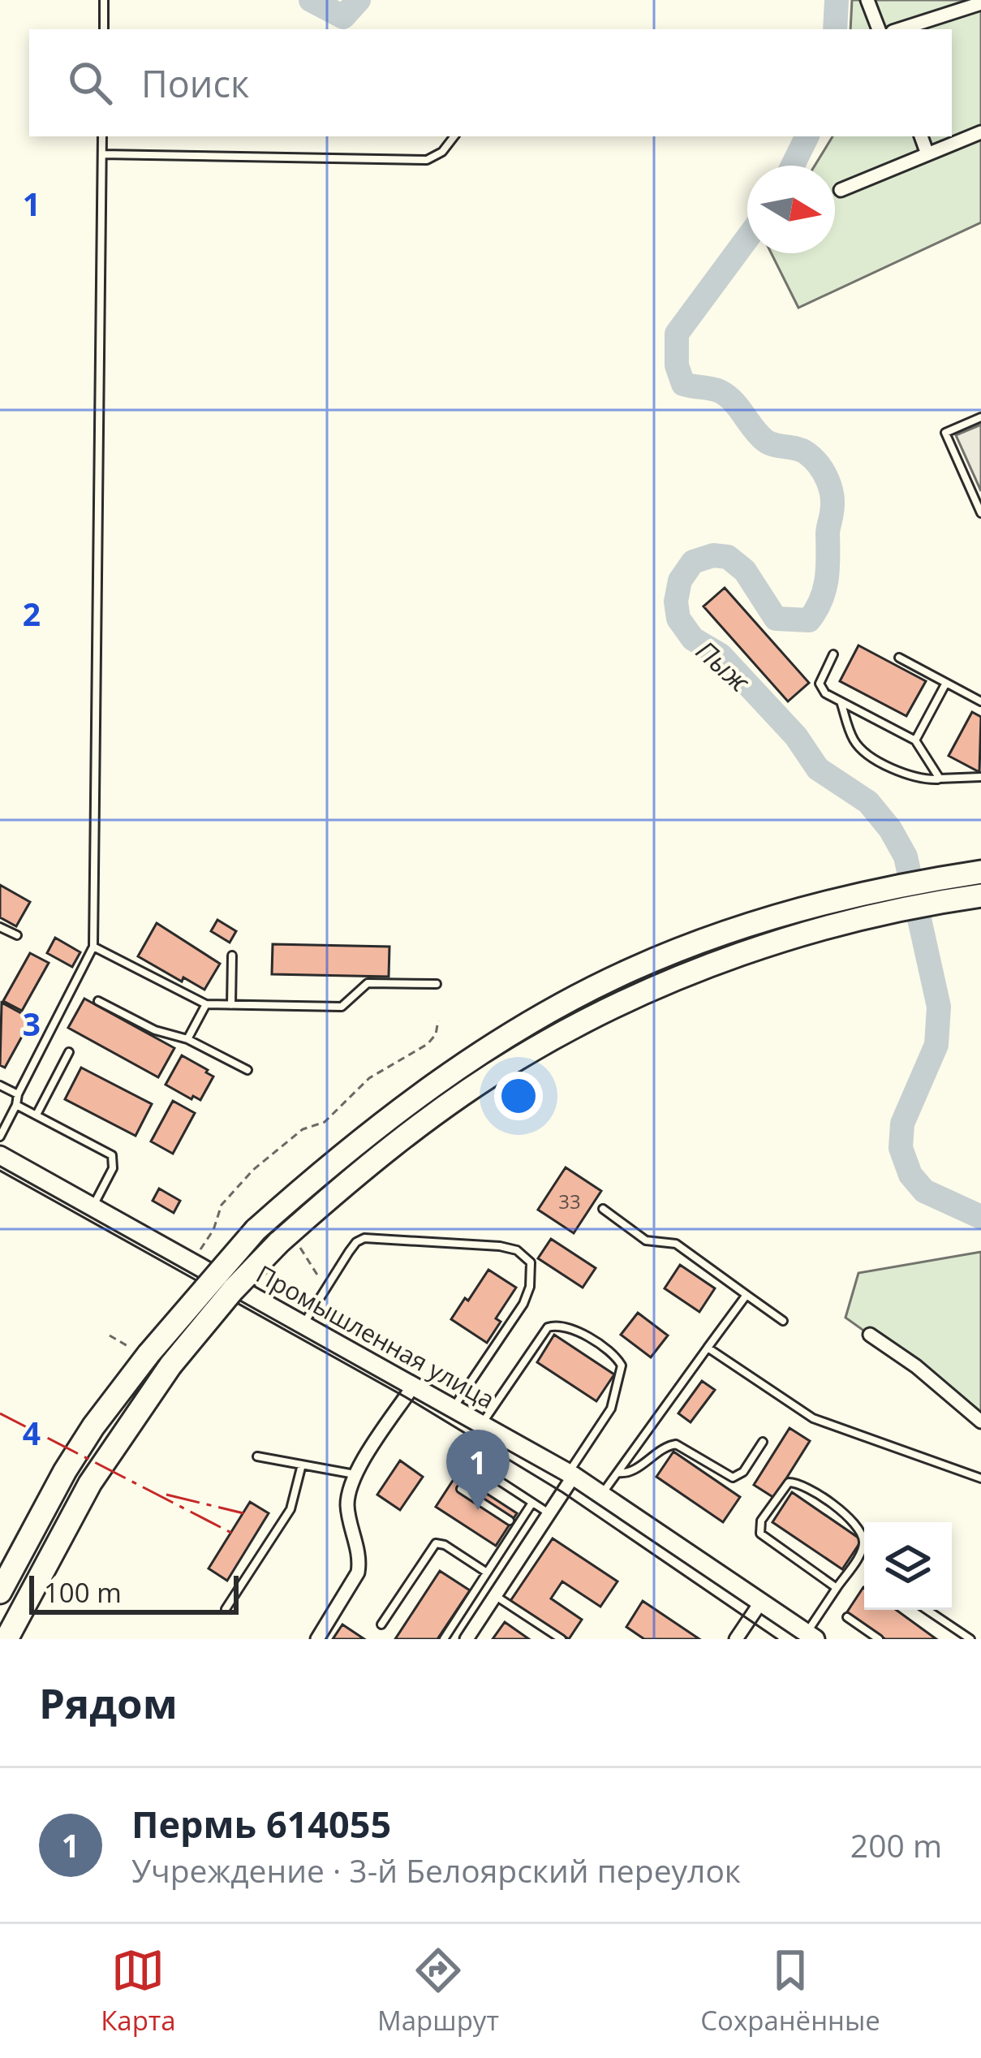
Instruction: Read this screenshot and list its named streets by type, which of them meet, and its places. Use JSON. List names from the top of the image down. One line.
{"streets":{"street":["Промышленная улица"]},"water":["Пыж"],"house_numbers":["33"],"scale_bar":"100 m","north":"right","page":{"search":"Поиск","pins":"1","scale":"100 m","heading":"Рядом","list":[{"mark":"1","name":"Пермь 614055","note":"Учреждение · 3-й Белоярский переулок","value":"200 m"}],"nav":["Карта","Маршрут","Сохранённые"]},"grid":{"rows":["1","2","3","4"]}}
